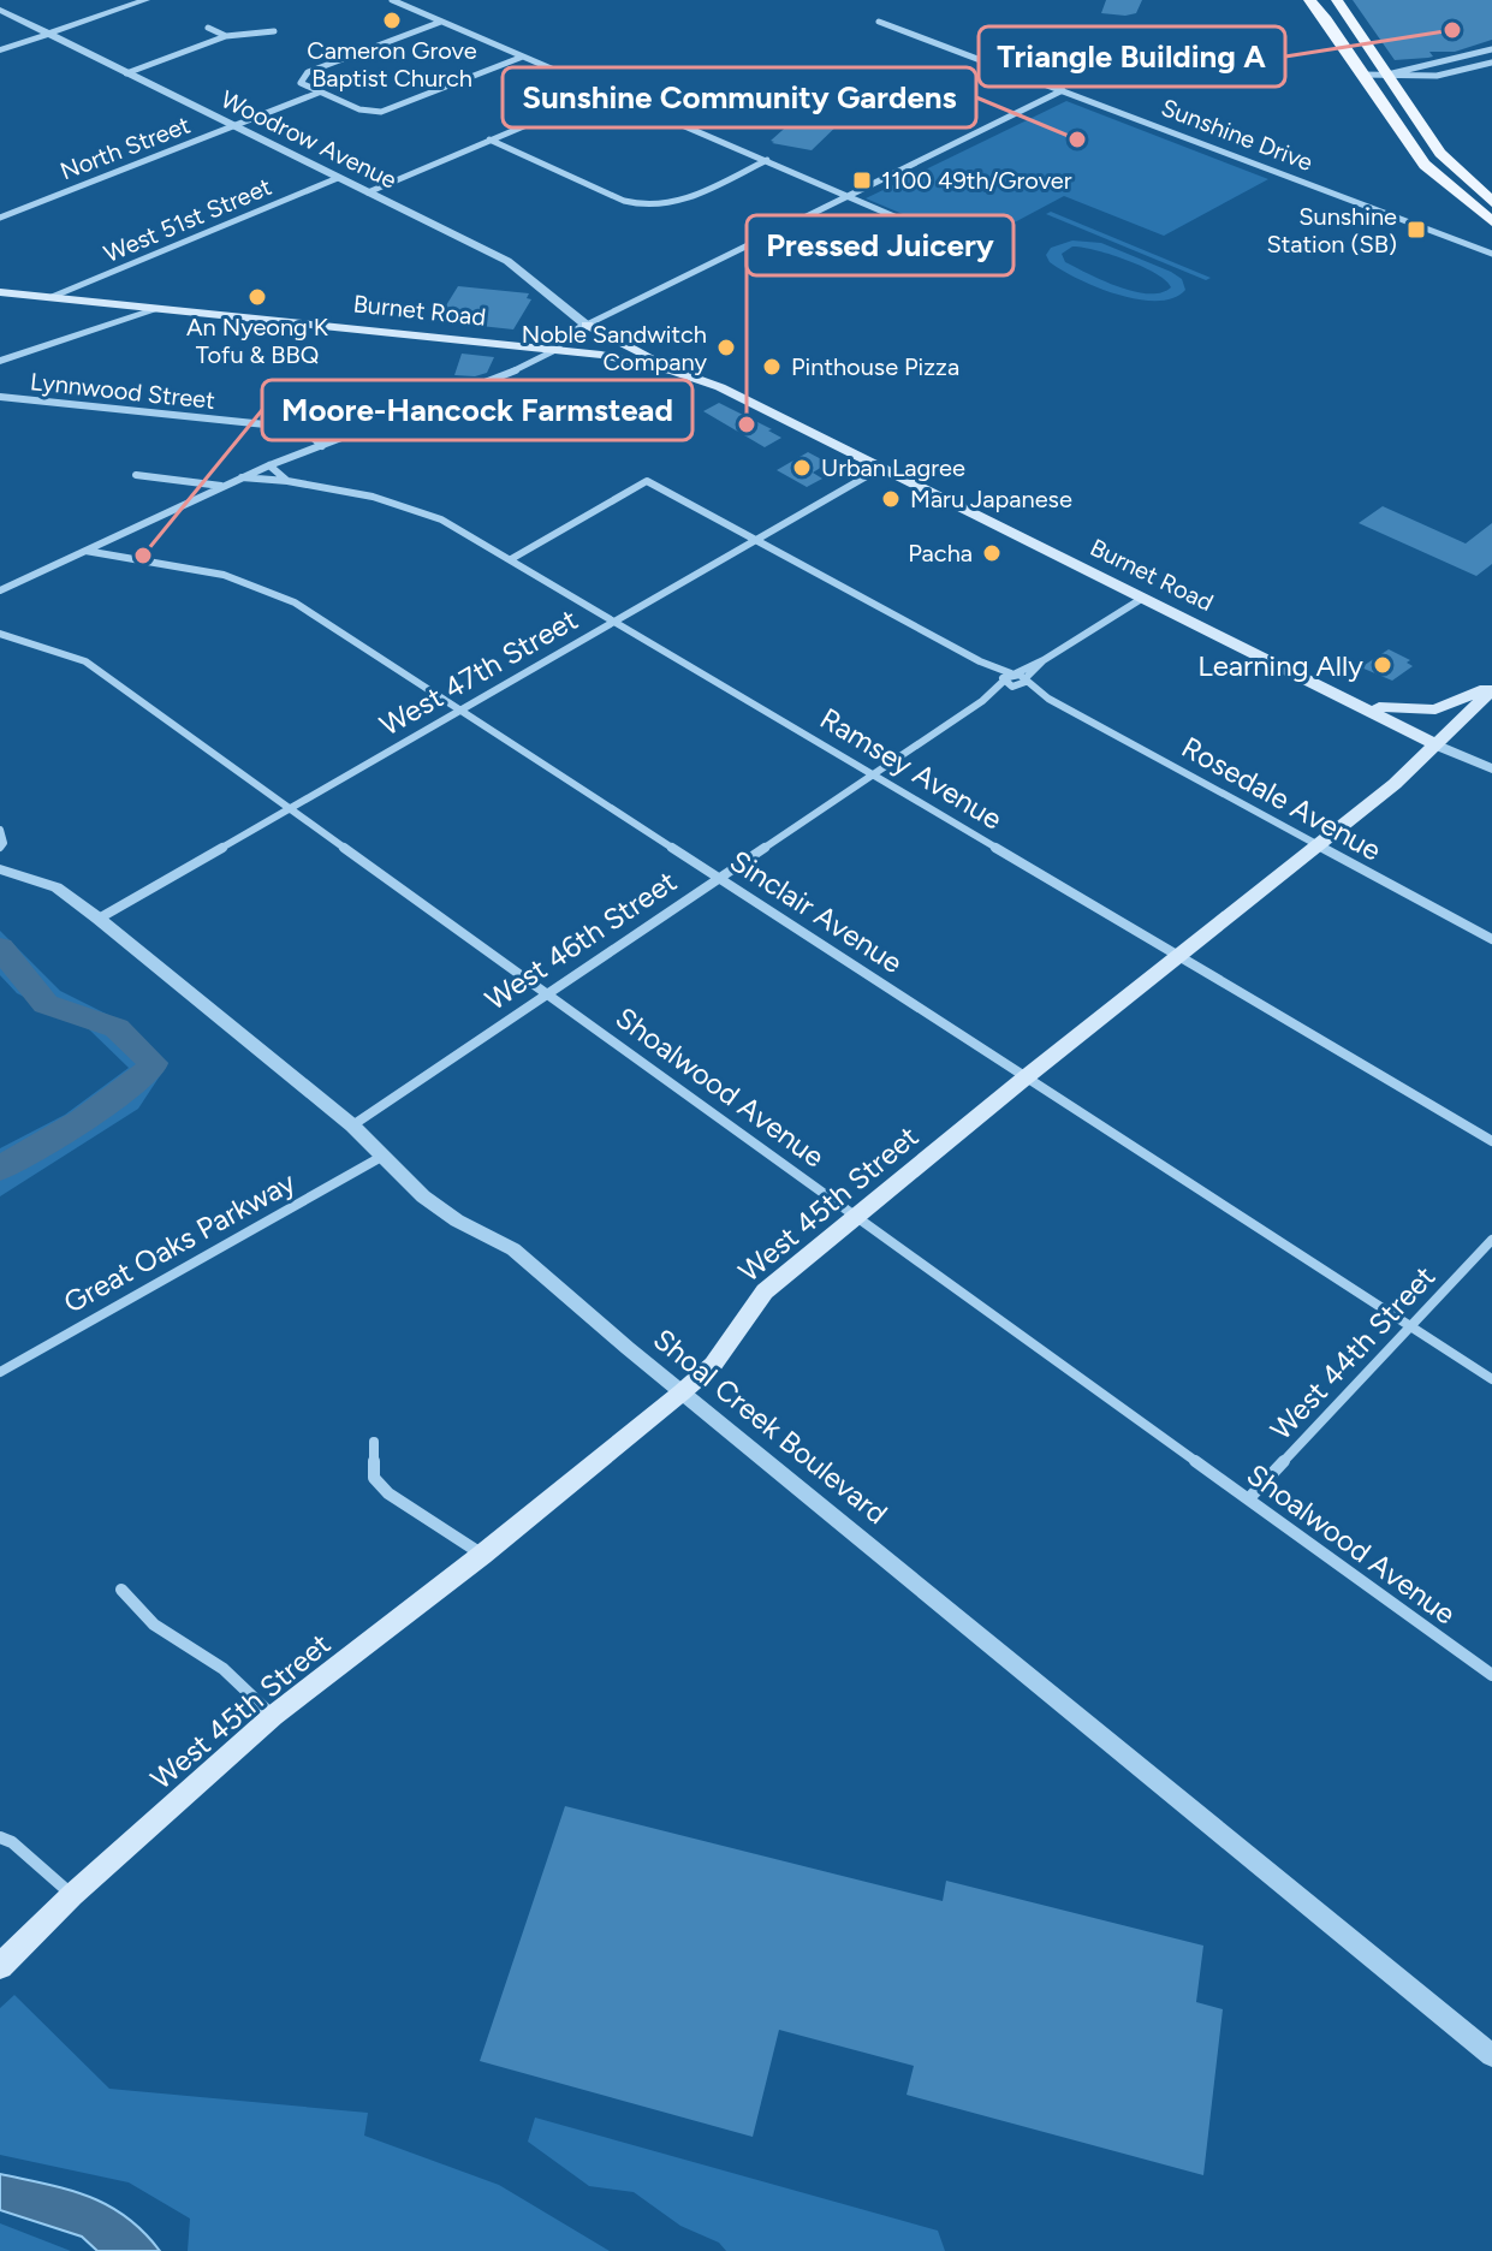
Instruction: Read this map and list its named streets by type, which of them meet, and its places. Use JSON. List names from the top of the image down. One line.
{"streets":{"main road":["Burnet Road","West 45th Street"],"street":["Sunshine Drive","Woodrow Avenue","North Street","West 51st Street","Lynnwood Street","West 47th Street","Ramsey Avenue","Rosedale Avenue","Sinclair Avenue","West 46th Street","Shoalwood Avenue","Great Oaks Parkway","West 44th Street","Shoal Creek Boulevard"]},"crossings":[["Woodrow Avenue","North Street"],["Woodrow Avenue","West 51st Street"],["West 51st Street","Burnet Road"],["Burnet Road","West 47th Street"],["Burnet Road","West 46th Street"],["Burnet Road","West 45th Street"],["West 47th Street","Ramsey Avenue"],["West 47th Street","Sinclair Avenue"],["West 47th Street","Shoalwood Avenue"],["West 47th Street","Shoal Creek Boulevard"],["Ramsey Avenue","West 46th Street"],["Ramsey Avenue","West 45th Street"],["Rosedale Avenue","West 46th Street"],["Rosedale Avenue","West 45th Street"],["Sinclair Avenue","West 46th Street"],["Sinclair Avenue","West 45th Street"],["Sinclair Avenue","West 44th Street"],["West 46th Street","Shoalwood Avenue"],["West 46th Street","Shoal Creek Boulevard"],["Shoalwood Avenue","West 45th Street"],["Shoalwood Avenue","West 44th Street"],["West 45th Street","Shoal Creek Boulevard"],["Great Oaks Parkway","Shoal Creek Boulevard"]],"places":{"other":["Cameron Grove Baptist Church","Triangle Building A","Sunshine Community Gardens","An Nyeong K Tofu & BBQ","Noble Sandwitch Company","Pinthouse Pizza","Pressed Juicery","Urban Lagree","Maru Japanese","Pacha","Moore-Hancock Farmstead","Learning Ally"],"transit":["1100 49th/Grover","Sunshine Station (SB)"]}}
